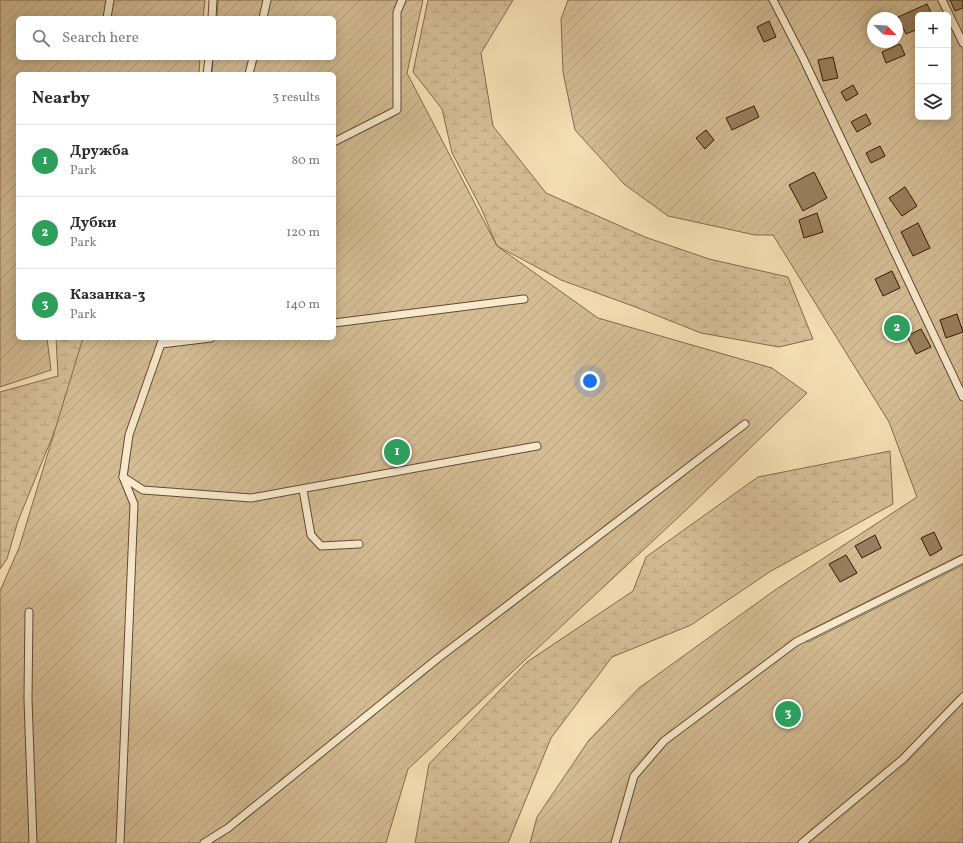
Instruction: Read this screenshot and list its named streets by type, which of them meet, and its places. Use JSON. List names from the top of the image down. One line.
{"north":"bottom right","page":{"map_buttons":["+","−"],"search":"Search here","heading":["Nearby","3 results"],"list":[{"mark":"1","name":"Дружба","note":"Park","value":"80 m"},{"mark":"2","name":"Дубки","note":"Park","value":"120 m"},{"mark":"3","name":"Казанка-3","note":"Park","value":"140 m"}],"pins":["2","1","3"]}}
